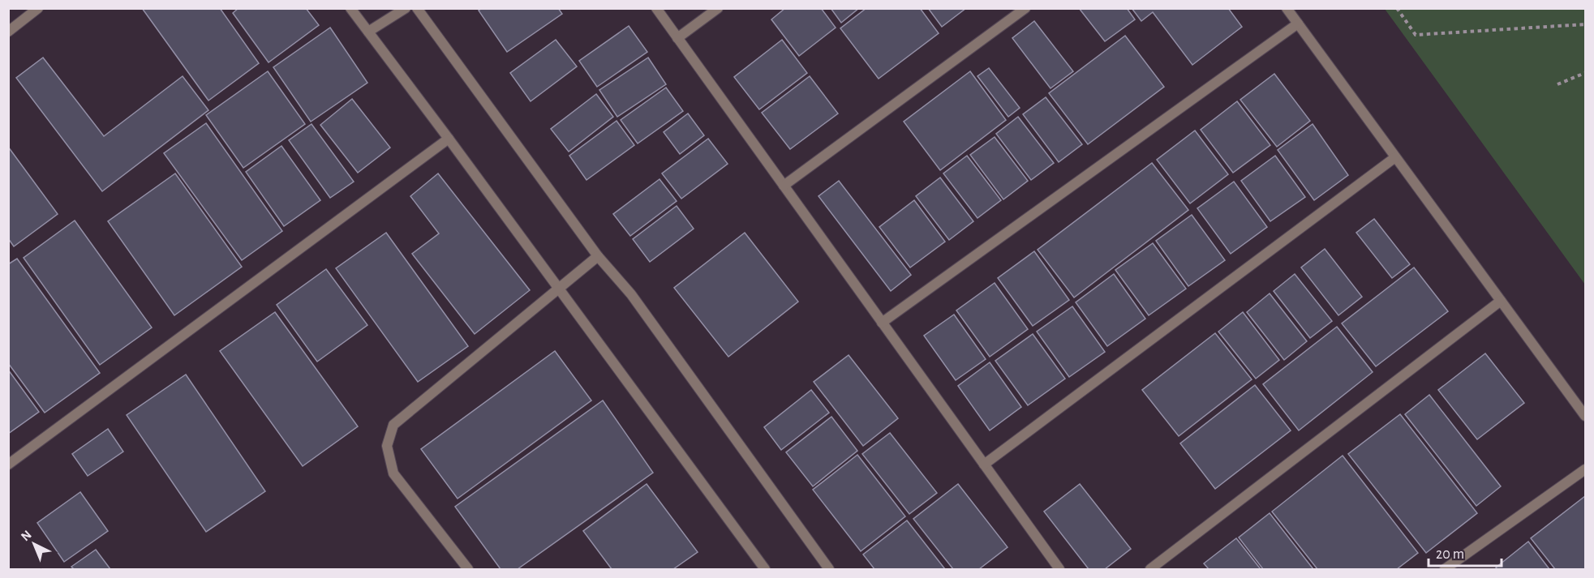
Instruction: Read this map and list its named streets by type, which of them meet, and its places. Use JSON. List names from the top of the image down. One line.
{"scale_bar":"20 m","north":"top left"}
